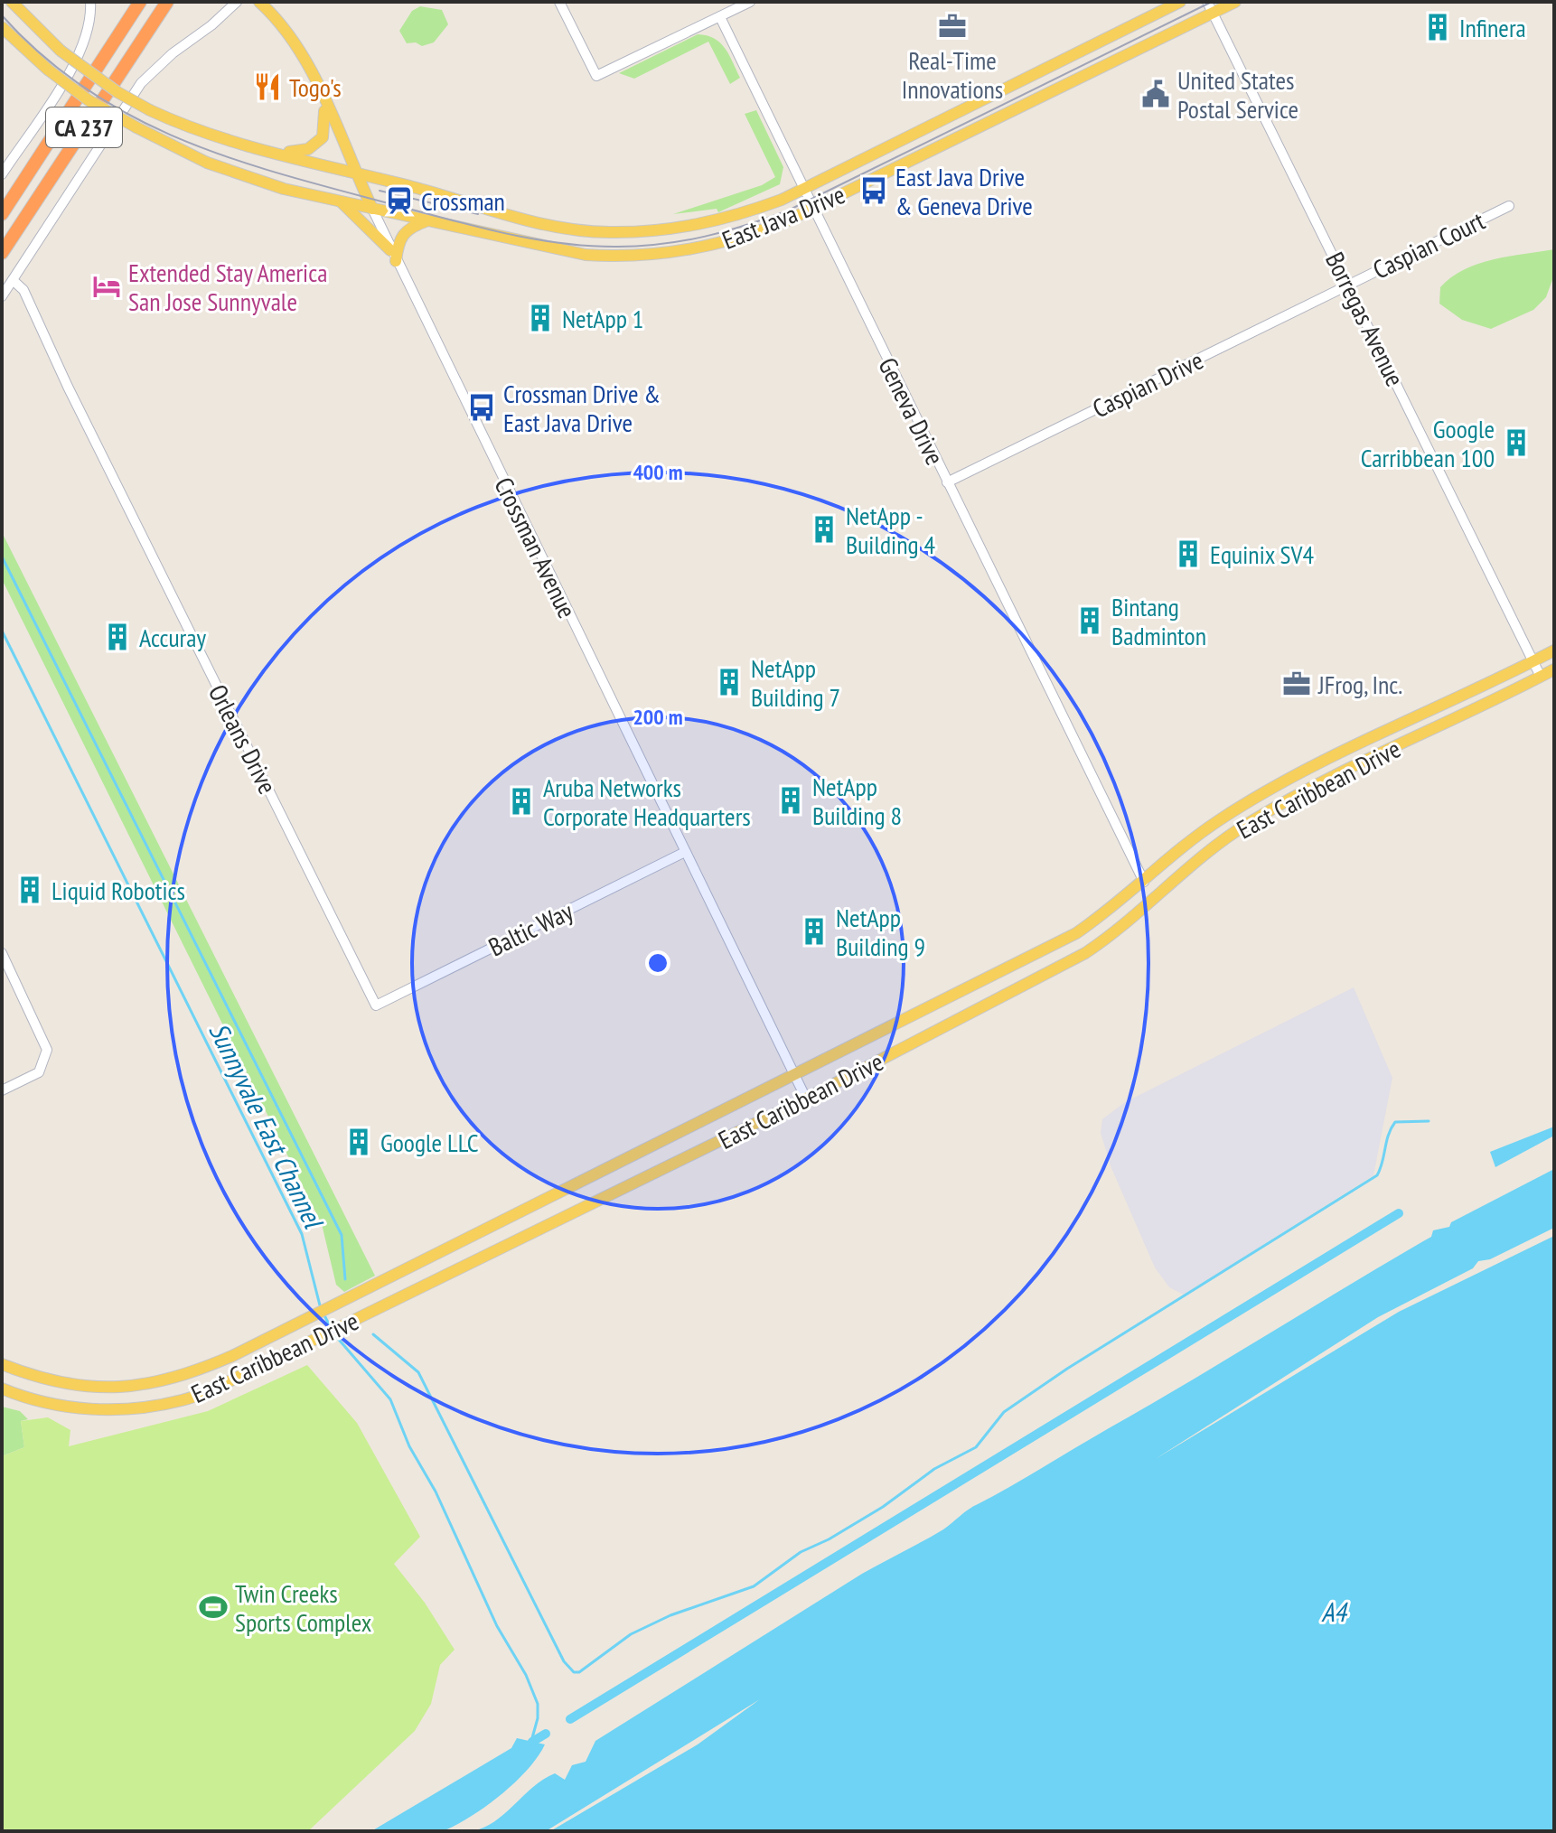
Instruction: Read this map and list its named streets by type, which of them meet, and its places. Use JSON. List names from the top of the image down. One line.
{"streets":{"highway":["CA 237"],"main road":["East Java Drive","Crossman Avenue","East Caribbean Drive"],"street":["Caspian Court","Borregas Avenue","Caspian Drive","Geneva Drive","Orleans Drive","Baltic Way"]},"crossings":[["East Java Drive","Borregas Avenue"],["East Java Drive","Geneva Drive"],["East Java Drive","Crossman Avenue"],["Caspian Court","Borregas Avenue"],["Caspian Court","Caspian Drive"],["Borregas Avenue","Caspian Drive"],["Borregas Avenue","East Caribbean Drive"],["Caspian Drive","Geneva Drive"],["Geneva Drive","East Caribbean Drive"],["Crossman Avenue","East Caribbean Drive"],["Crossman Avenue","Baltic Way"],["Orleans Drive","Baltic Way"]],"water":["Sunnyvale East Channel","A4"],"places":{"office":["Real-Time Innovations","JFrog, Inc."],"building":["Infinera","NetApp 1","Google Carribbean 100","NetApp - Building 4","Equinix SV4","Bintang Badminton","Accuray","NetApp Building 7","NetApp Building 8","Aruba Networks Corporate Headquarters","Liquid Robotics","NetApp Building 9","Google LLC"],"restaurant":["Togo's"],"public building":["United States Postal Service"],"bus stop":["East Java Drive & Geneva Drive","Crossman Drive & East Java Drive"],"station":["Crossman"],"hotel":["Extended Stay America San Jose Sunnyvale"],"sports":["Twin Creeks Sports Complex"]},"rings":["400 m","200 m"]}
